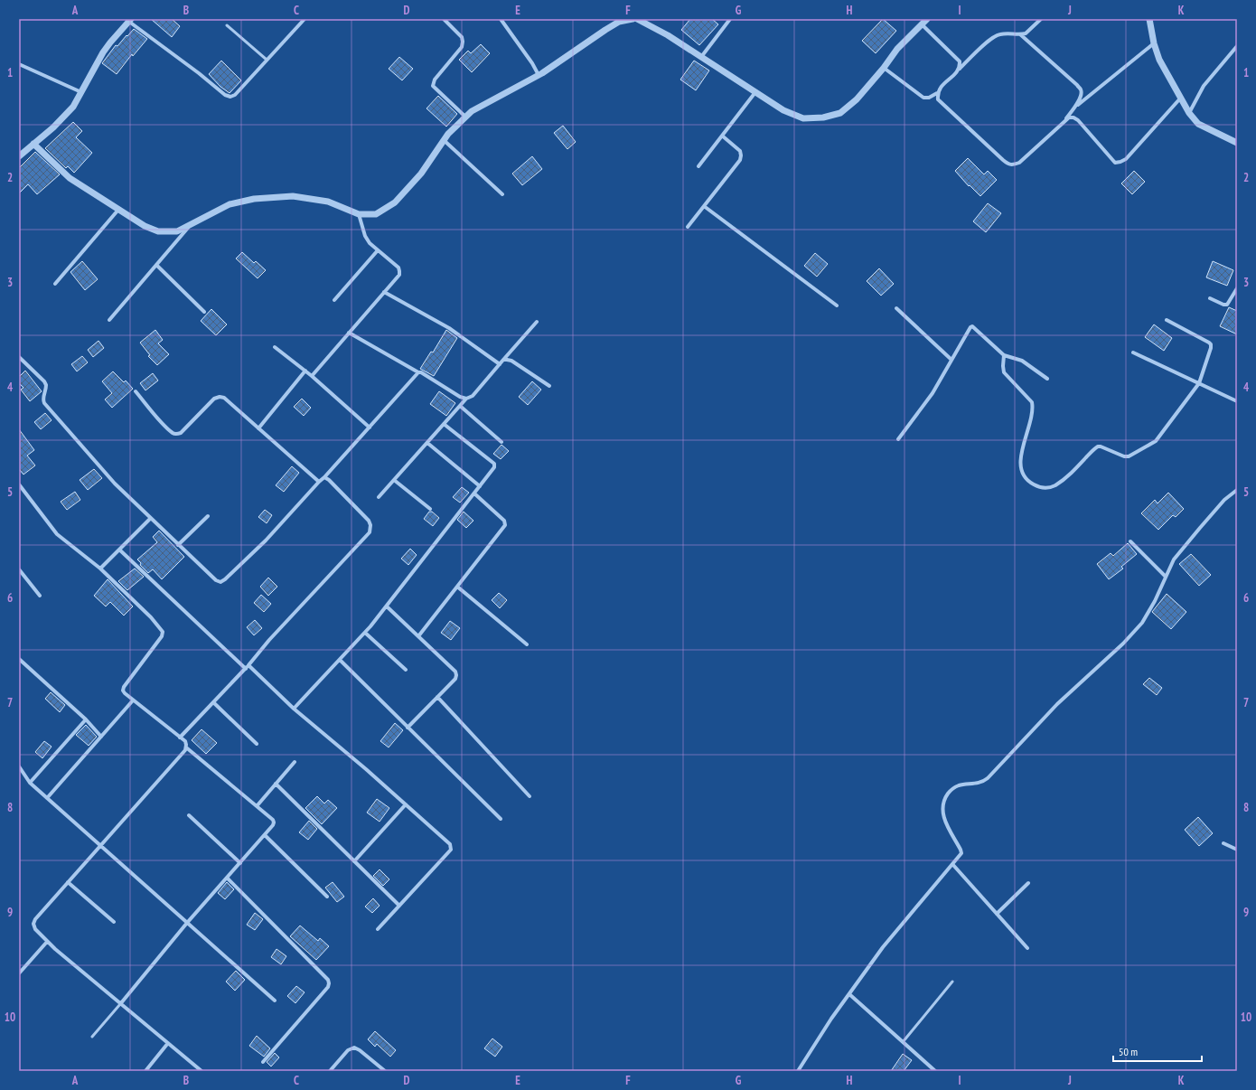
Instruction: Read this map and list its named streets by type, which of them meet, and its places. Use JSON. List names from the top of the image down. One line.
{"scale_bar":"50 m","grid":{"columns":["A","B","C","D","E","F","G","H","I","J","K"],"rows":["1","2","3","4","5","6","7","8","9","10"]}}
